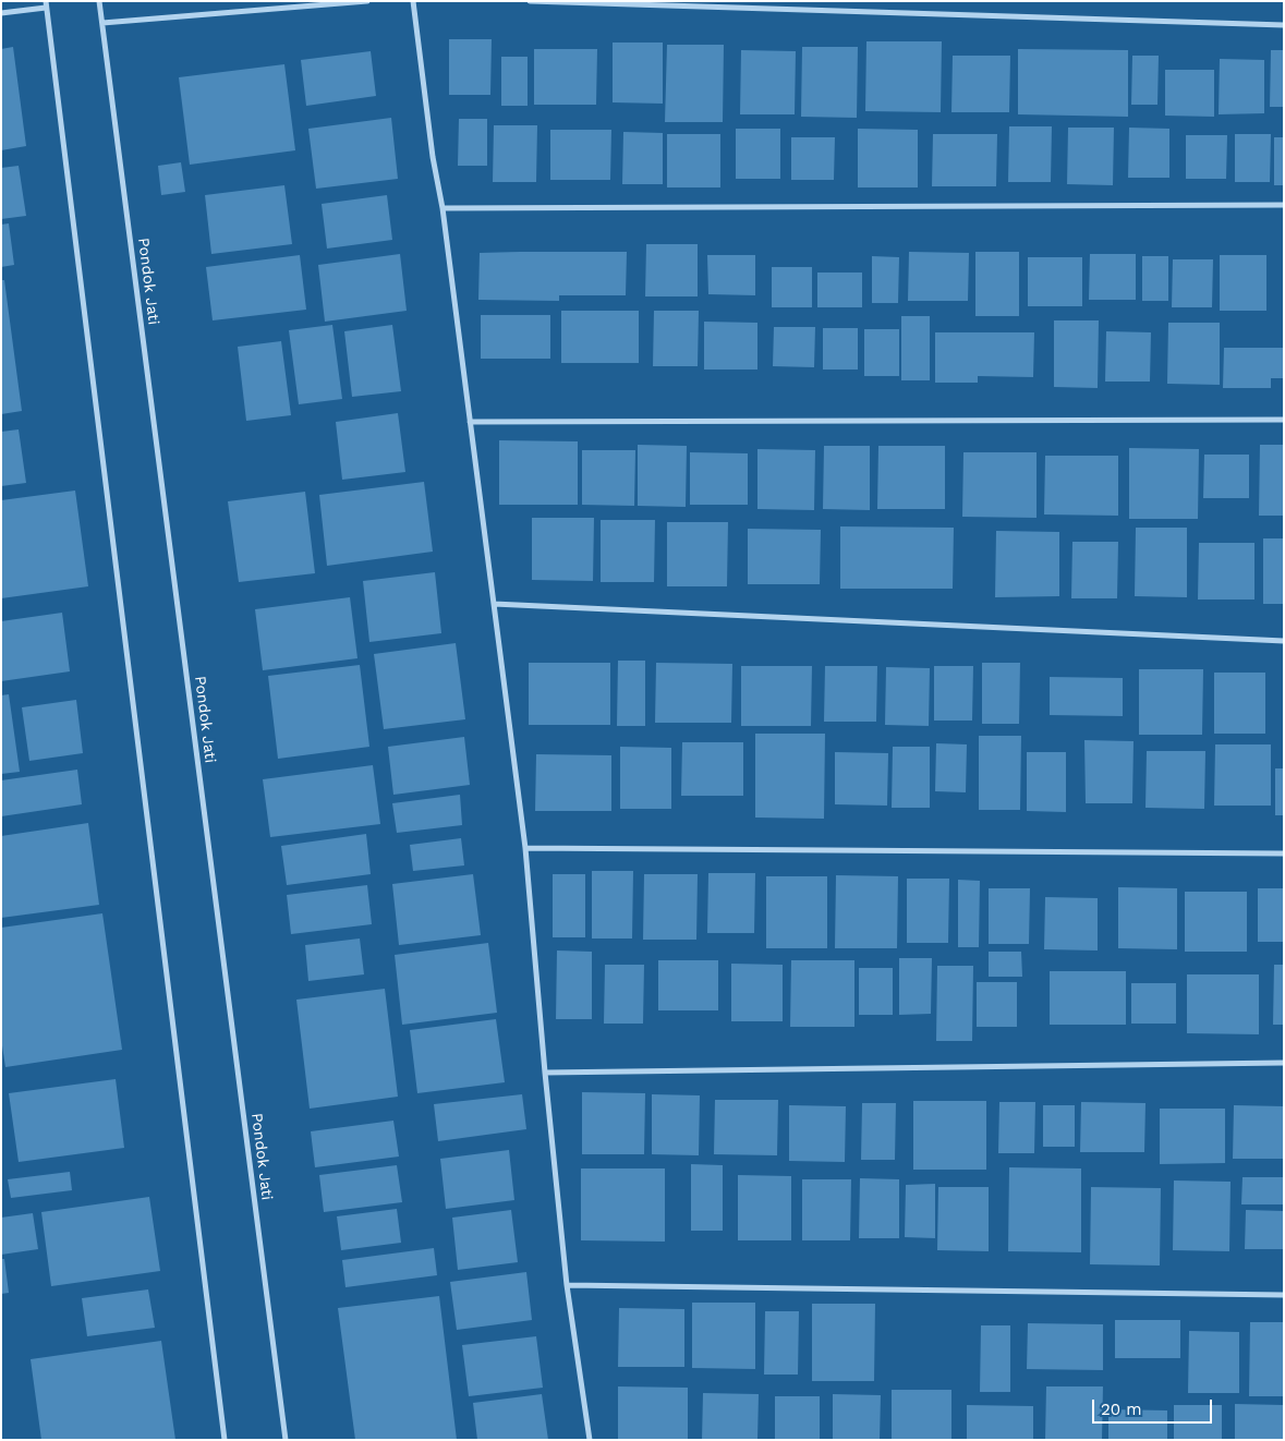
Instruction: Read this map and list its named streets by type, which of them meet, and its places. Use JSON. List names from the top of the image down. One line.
{"streets":{"street":["Pondok Jati"]},"scale_bar":"20 m"}
